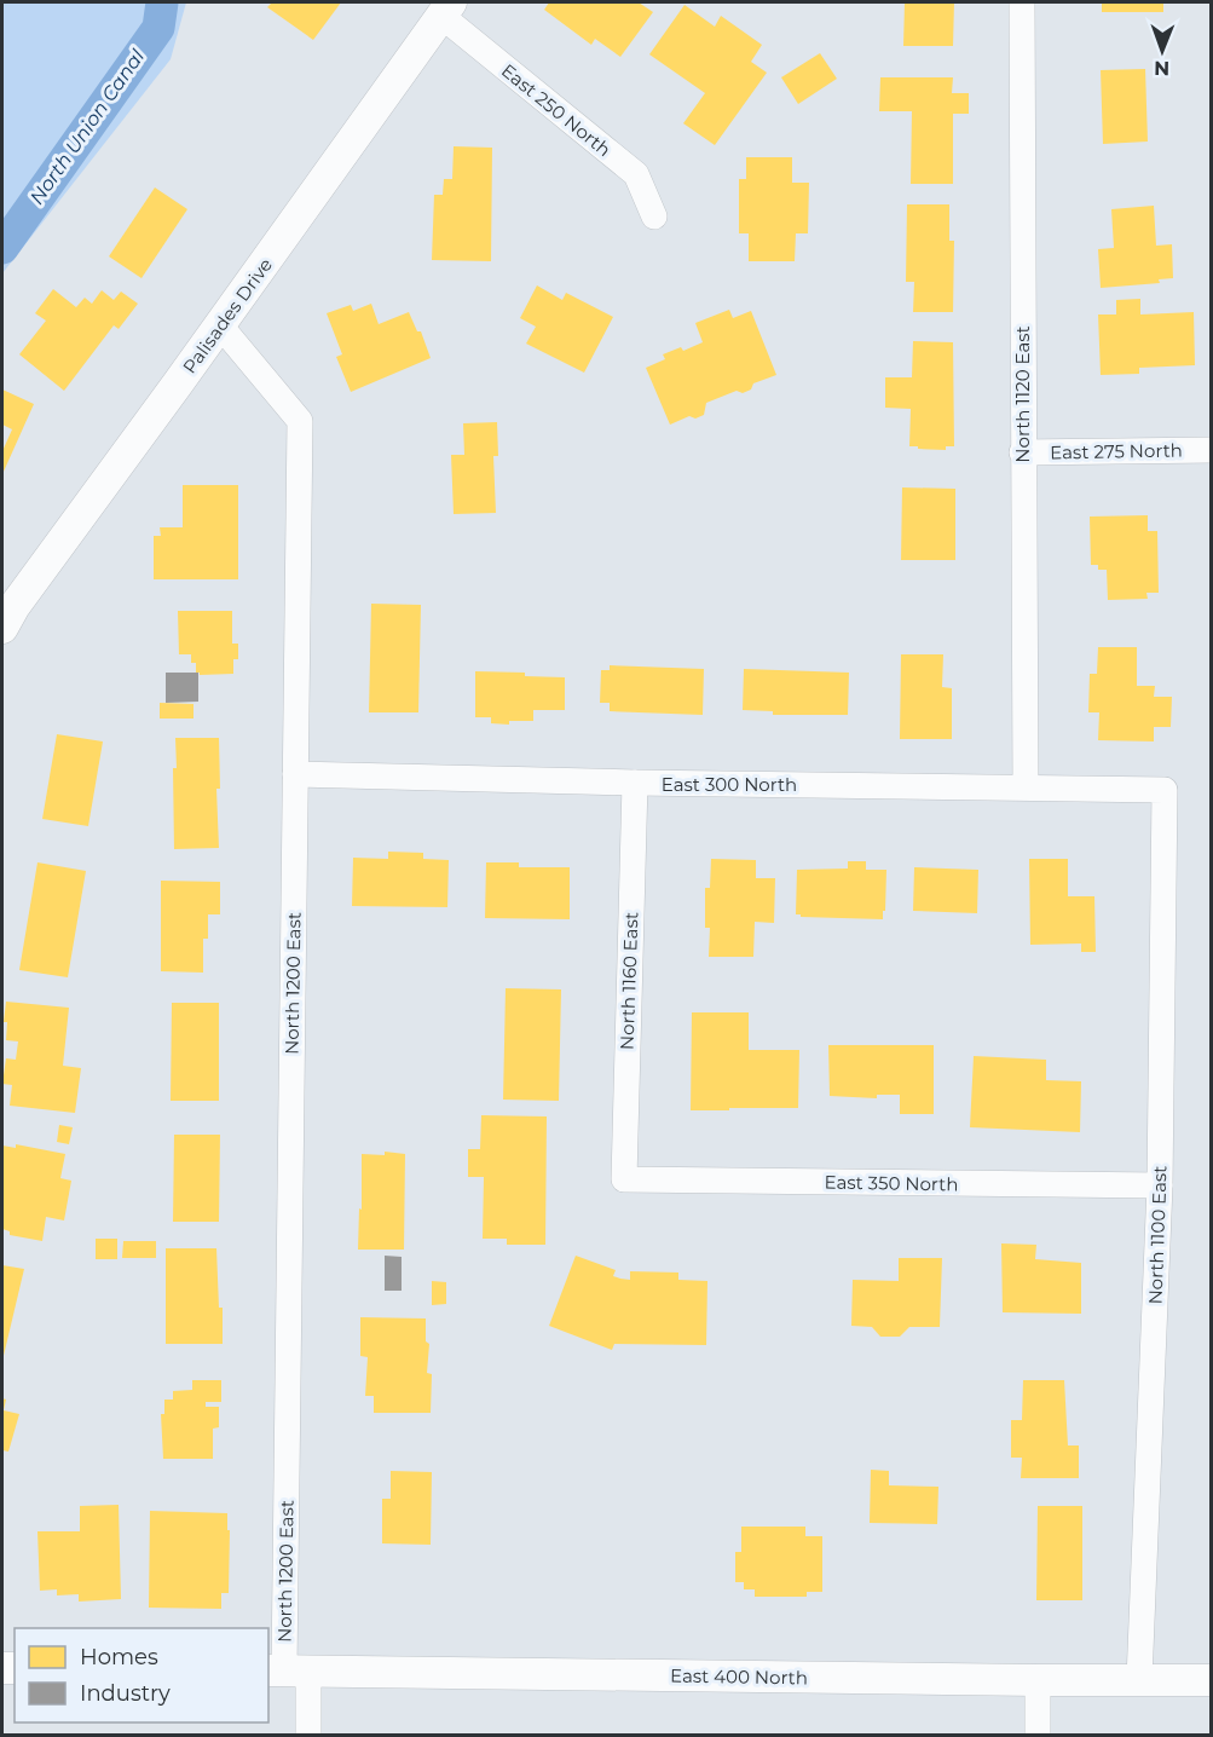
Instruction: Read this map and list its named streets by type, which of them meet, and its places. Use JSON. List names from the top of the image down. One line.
{"streets":{"street":["East 250 North","Palisades Drive","North 1120 East","East 275 North","East 300 North","North 1160 East","North 1200 East","East 350 North","North 1100 East","East 400 North"]},"crossings":[["East 250 North","Palisades Drive"],["Palisades Drive","North 1200 East"],["North 1120 East","East 275 North"],["North 1120 East","East 300 North"],["East 300 North","North 1160 East"],["East 300 North","North 1200 East"],["East 300 North","North 1100 East"],["North 1160 East","East 350 North"],["North 1200 East","East 400 North"],["East 350 North","North 1100 East"],["North 1100 East","East 400 North"]],"water":["North Union Canal"],"legend":["Homes","Industry"],"north":"bottom"}
